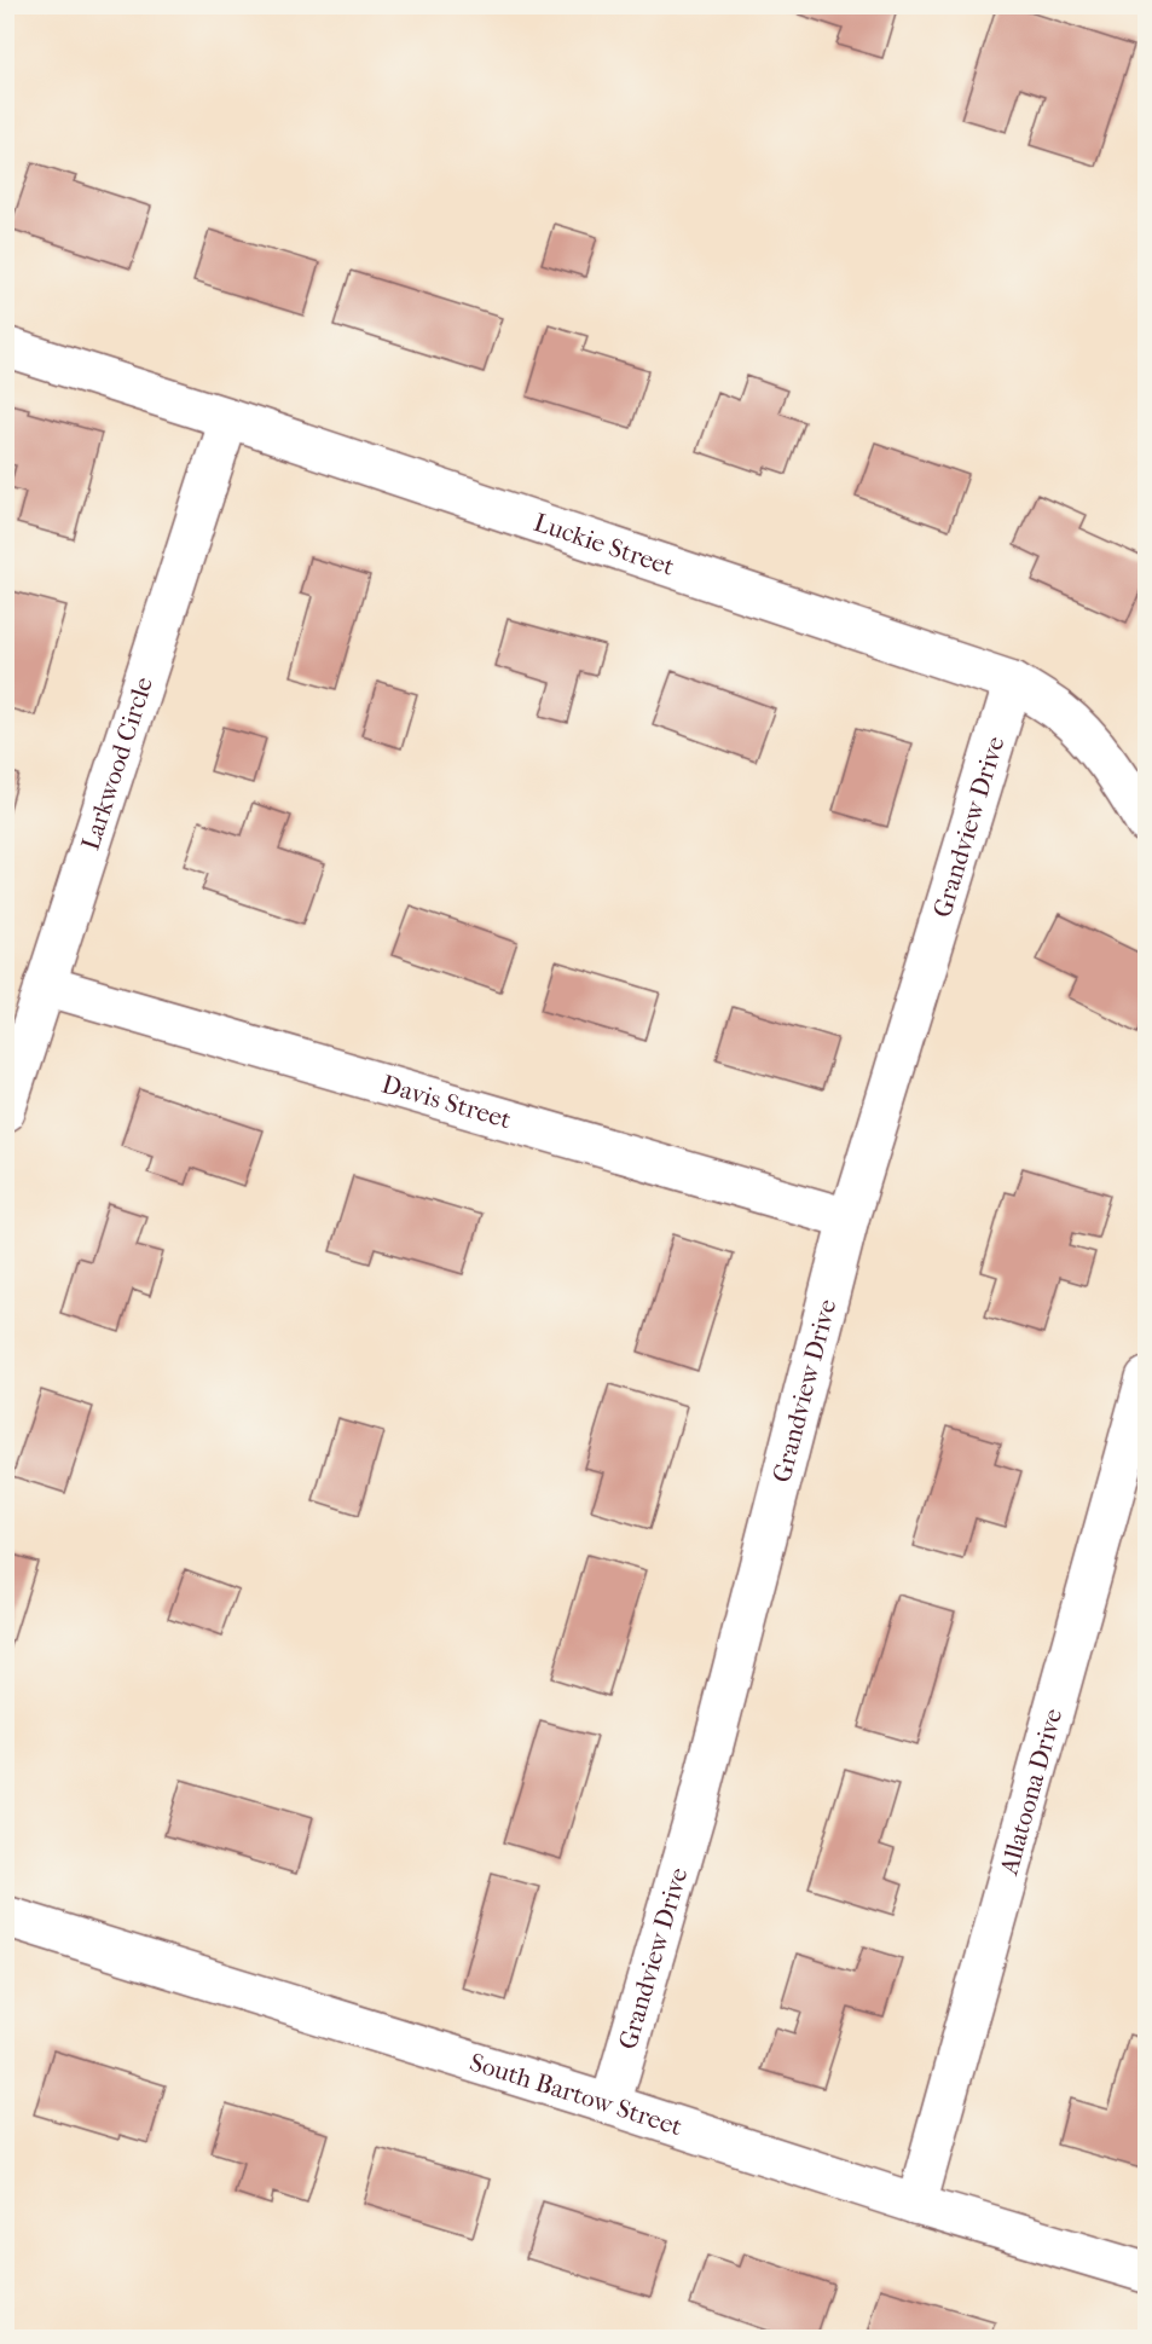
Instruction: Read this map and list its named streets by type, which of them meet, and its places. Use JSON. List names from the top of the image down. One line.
{"streets":{"street":["Luckie Street","Larkwood Circle","Grandview Drive","Davis Street","Allatoona Drive","South Bartow Street"]},"crossings":[["Luckie Street","Larkwood Circle"],["Luckie Street","Grandview Drive"],["Larkwood Circle","Davis Street"],["Grandview Drive","Davis Street"],["Grandview Drive","South Bartow Street"],["Allatoona Drive","South Bartow Street"]]}
